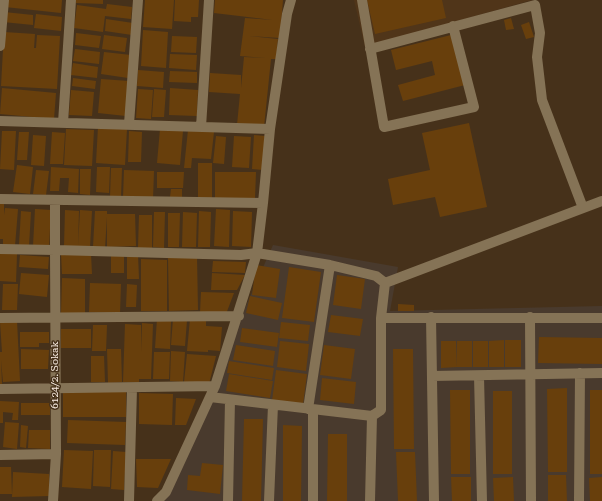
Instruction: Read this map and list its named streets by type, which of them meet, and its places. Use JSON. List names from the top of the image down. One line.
{"streets":{"street":["6124/2. Sokak"]}}
